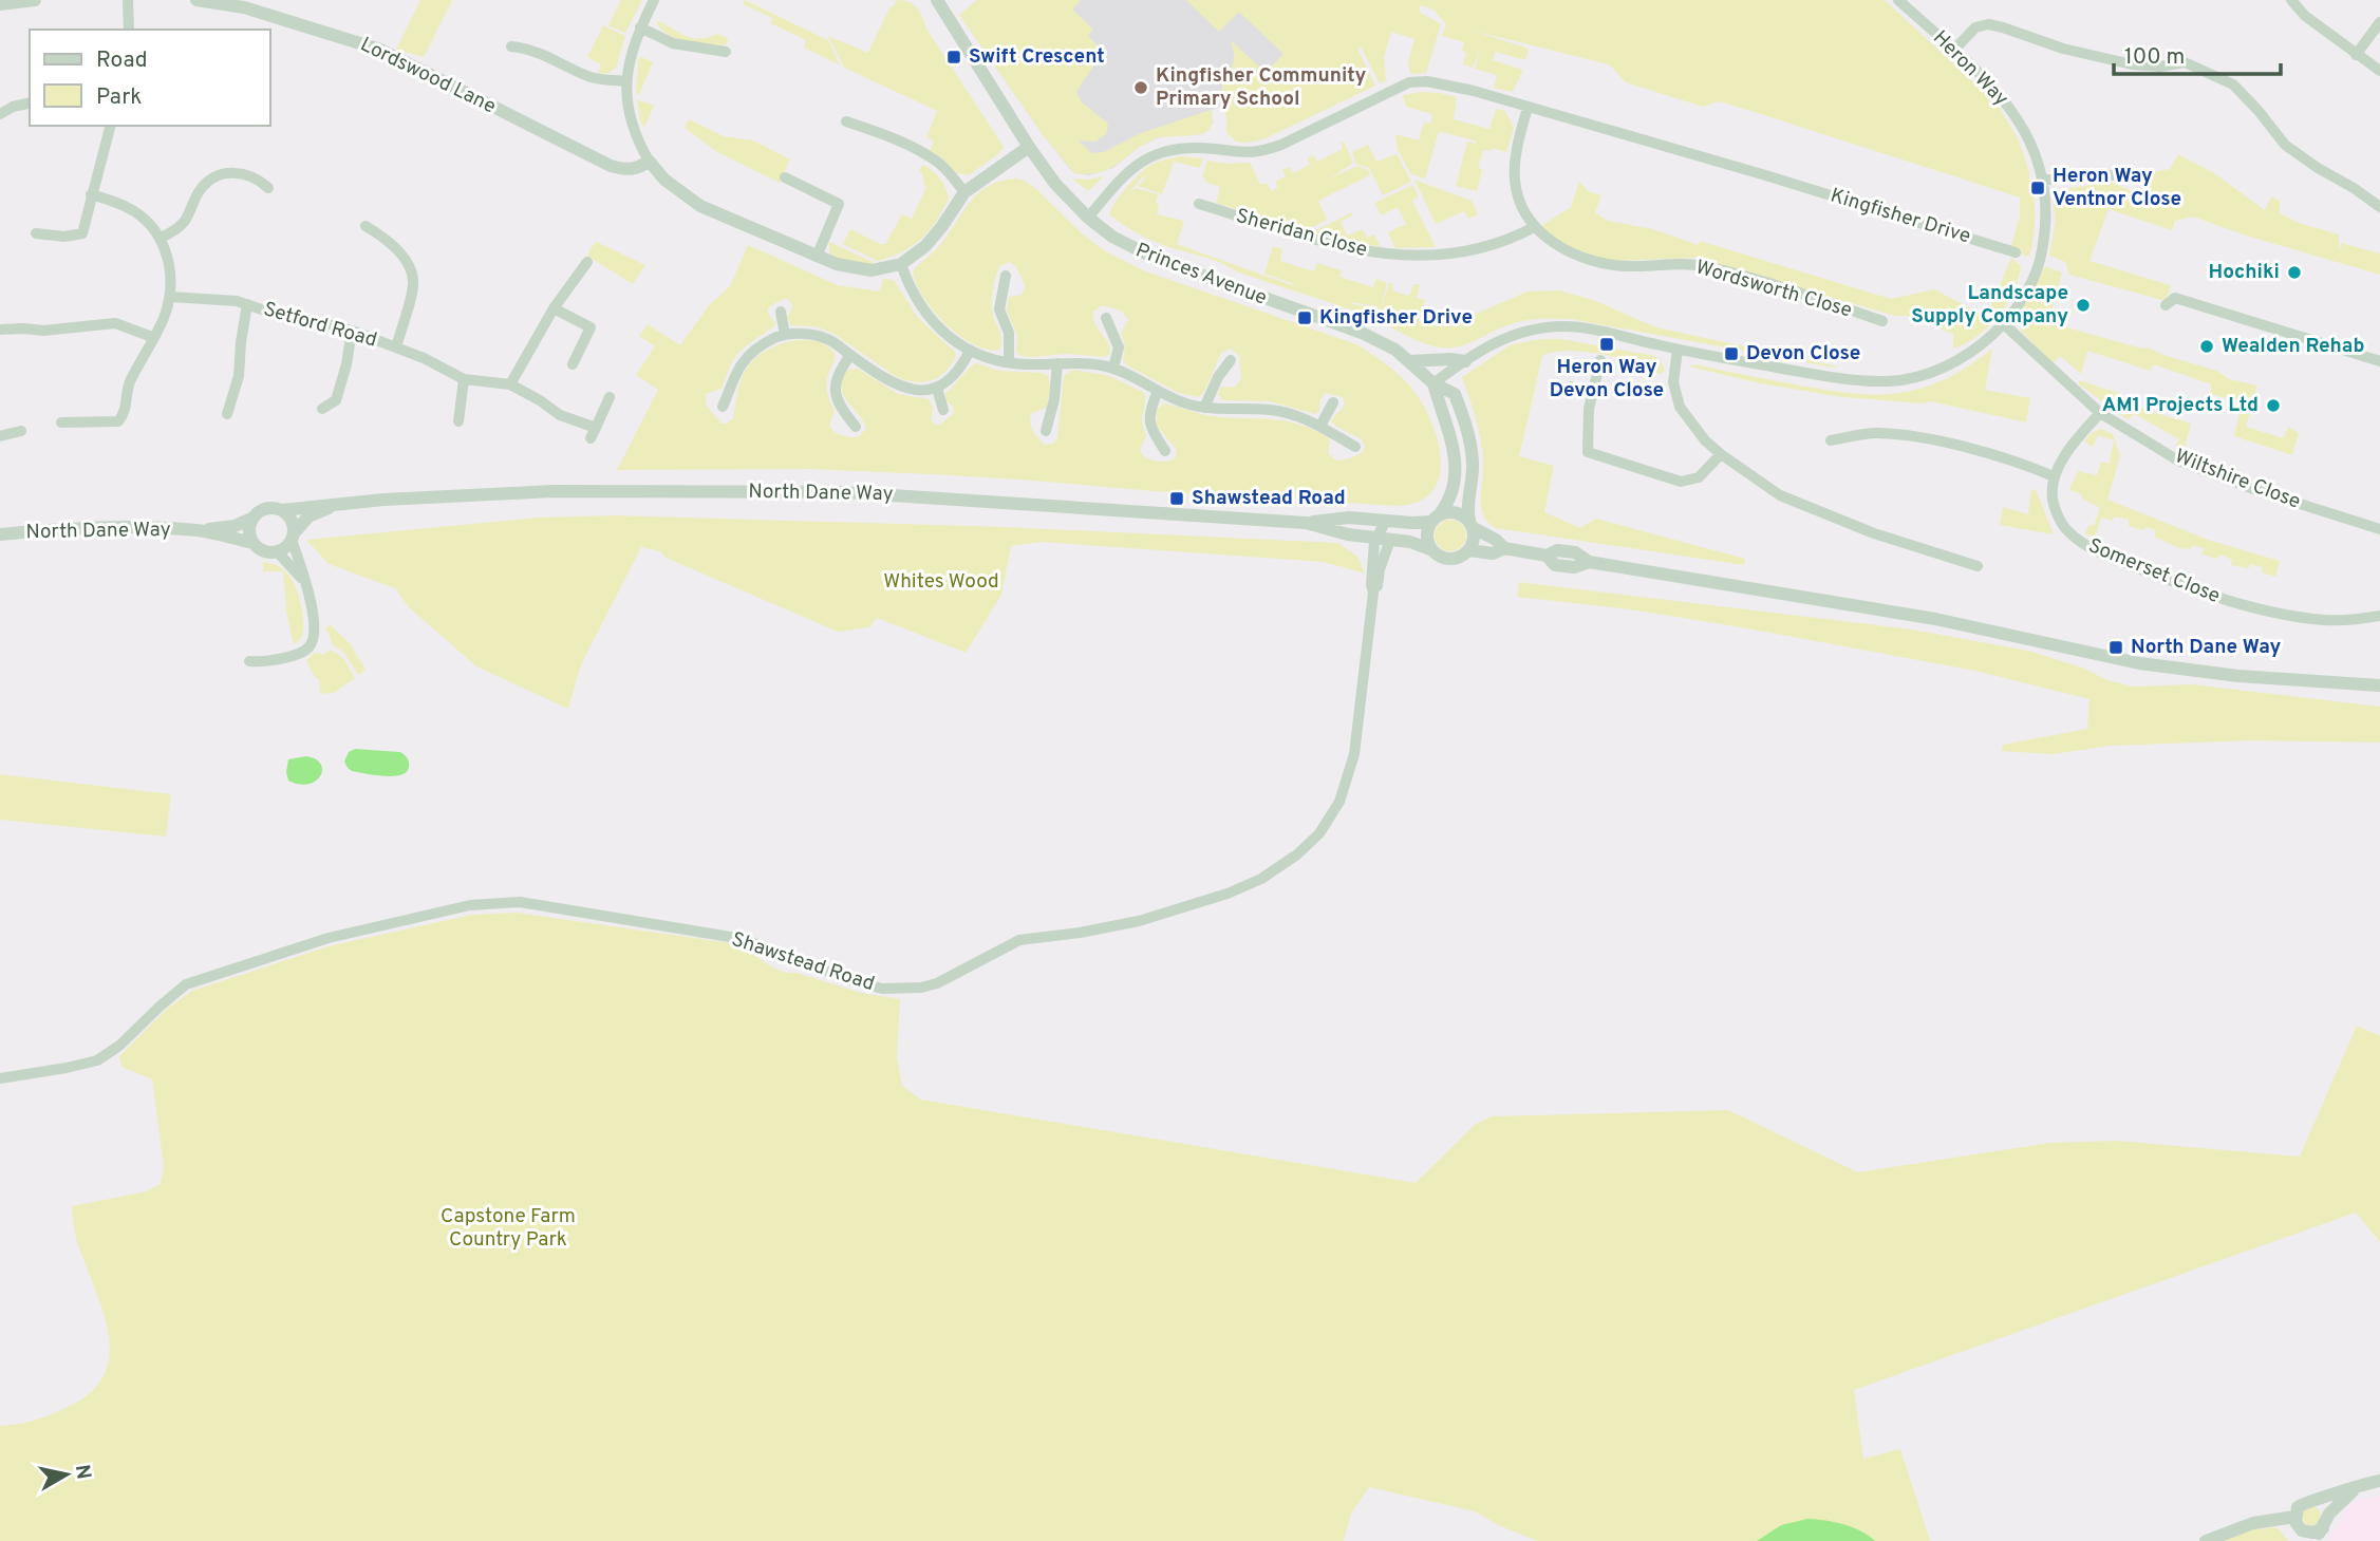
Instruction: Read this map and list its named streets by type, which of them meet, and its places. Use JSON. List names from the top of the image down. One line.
{"streets":{"street":["Heron Way","Lordswood Lane","Kingfisher Drive","Sheridan Close","Princes Avenue","Wordsworth Close","Setford Road","Wiltshire Close","North Dane Way","Somerset Close","Shawstead Road"]},"crossings":[["Heron Way","Princes Avenue"],["Heron Way","Wiltshire Close"],["Kingfisher Drive","Princes Avenue"],["Kingfisher Drive","Wordsworth Close"],["Sheridan Close","Wordsworth Close"],["Princes Avenue","North Dane Way"],["North Dane Way","Shawstead Road"]],"parks":["Whites Wood","Capstone Farm Country Park"],"places":{"transit":["Swift Crescent","Heron Way Ventnor Close","Kingfisher Drive","Heron Way Devon Close","Devon Close","Shawstead Road","North Dane Way"],"other":["Kingfisher Community Primary School","Hochiki","Landscape Supply Company","Wealden Rehab","AM1 Projects Ltd"]},"legend":["Road","Park"],"scale_bar":"100 m","north":"right"}
